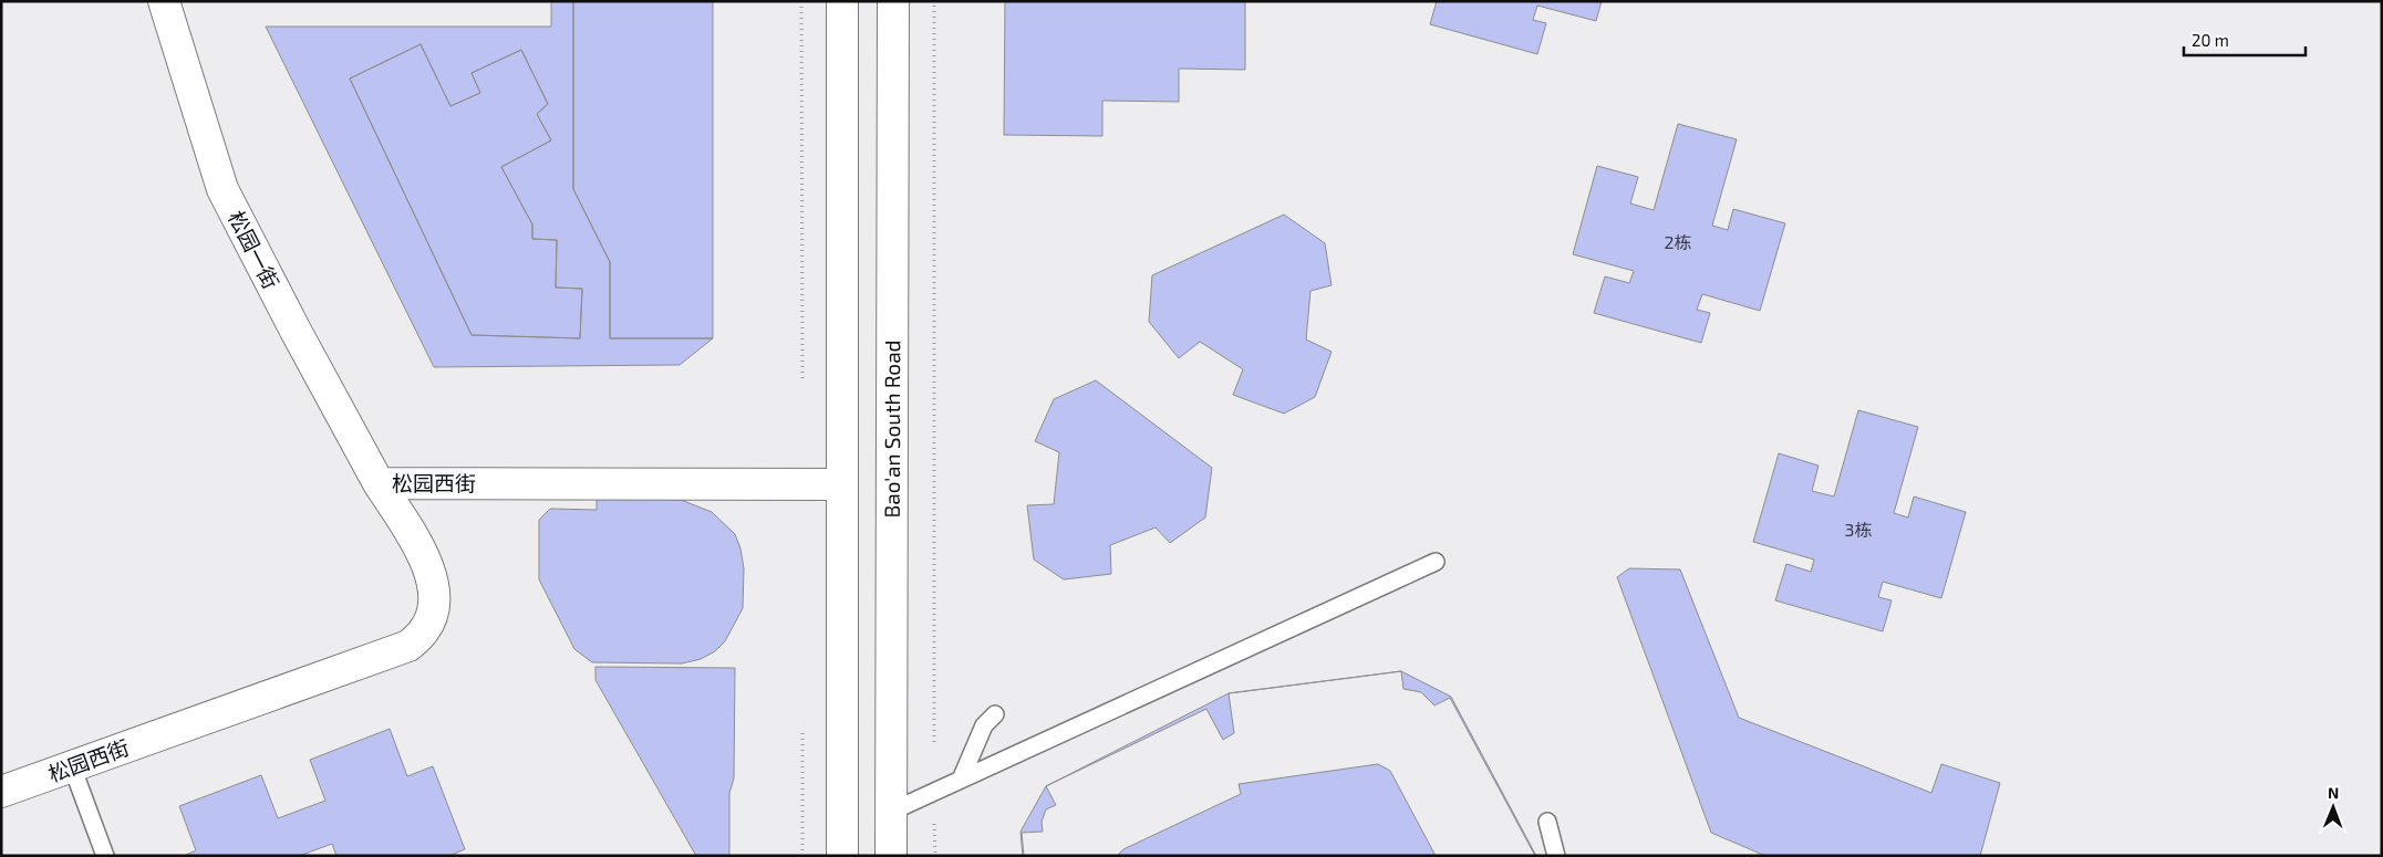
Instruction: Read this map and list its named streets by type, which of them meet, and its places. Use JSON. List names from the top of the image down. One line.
{"streets":{"street":["松园一街","Bao'an South Road","松园西街"]},"crossings":[["松园一街","松园西街"]],"house_numbers":["2栋","3栋"],"scale_bar":"20 m","north":"top"}
